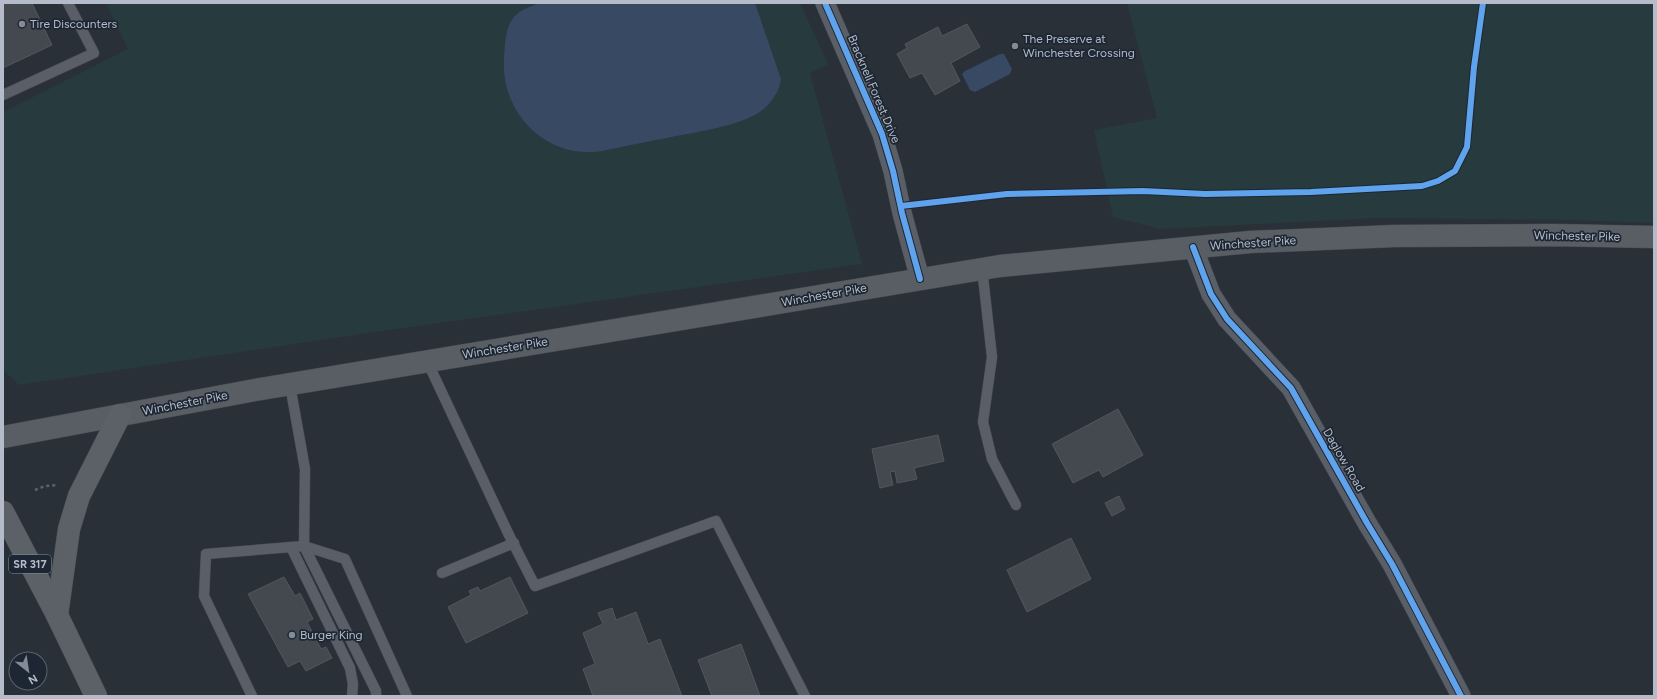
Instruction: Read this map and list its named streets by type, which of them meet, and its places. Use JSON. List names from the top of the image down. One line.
{"streets":{"main road":["Winchester Pike","SR 317"],"street":["Bracknell Forest Drive","Daglow Road"]},"crossings":[["Bracknell Forest Drive","Winchester Pike"],["Winchester Pike","Daglow Road"]],"places":["Tire Discounters","The Preserve at Winchester Crossing","Burger King"],"north":"bottom right"}
